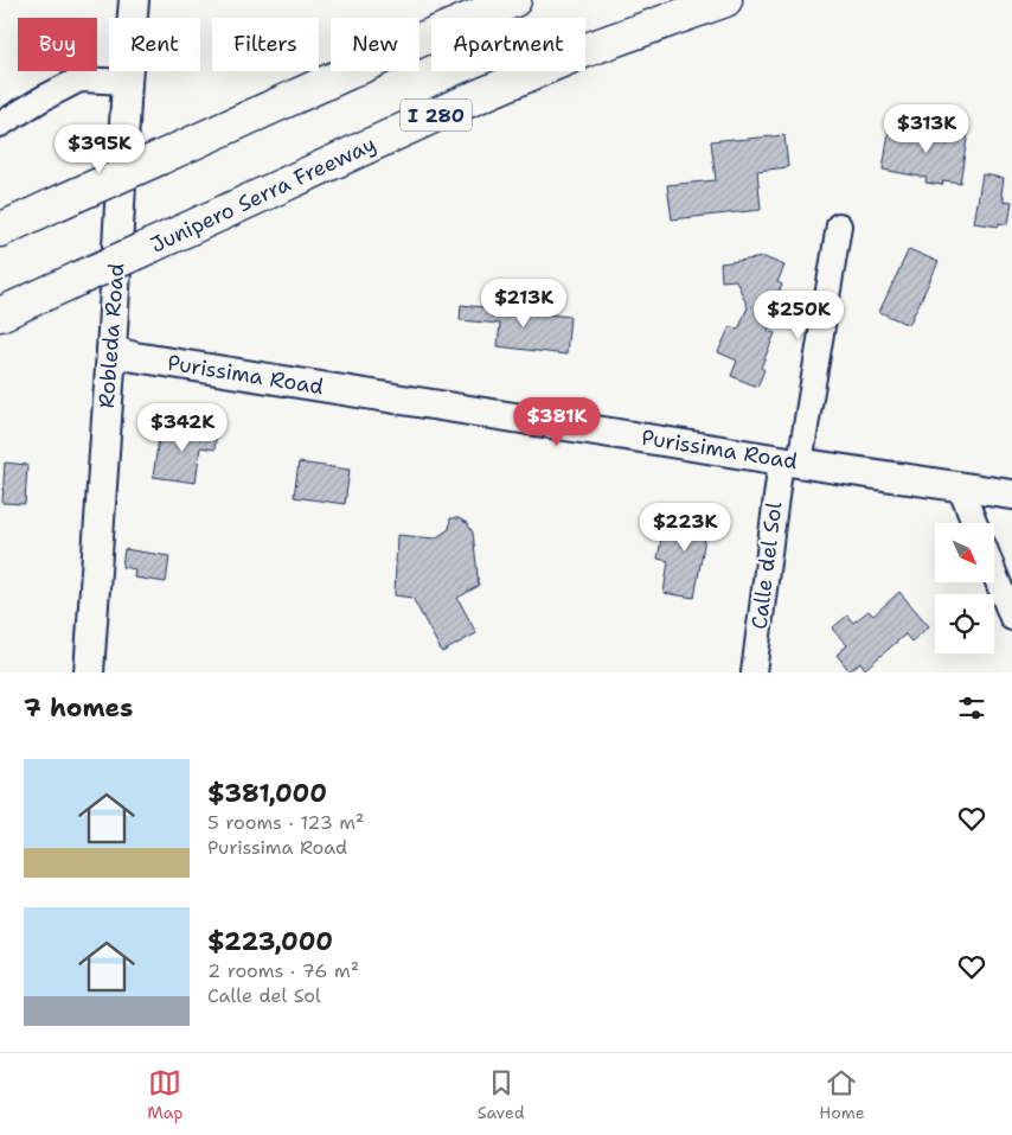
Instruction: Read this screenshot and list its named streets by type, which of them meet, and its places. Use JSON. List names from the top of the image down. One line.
{"streets":{"highway":["I 280","Junipero Serra Freeway"],"street":["Robleda Road","Purissima Road","Calle del Sol"]},"crossings":[["Robleda Road","Purissima Road"],["Purissima Road","Calle del Sol"]],"north":"bottom right","page":{"chip":["Buy","Rent","Filters","New","Apartment"],"price":["$313K","$395K","$213K","$250K","$381K","$342K","$223K"],"heading":"7 homes","list":[{"name":"$381,000","note":"5 rooms · 123 m² · Purissima Road"},{"name":"$223,000","note":"2 rooms · 76 m² · Calle del Sol"}],"tabs":["Map","Saved","Home"]}}
